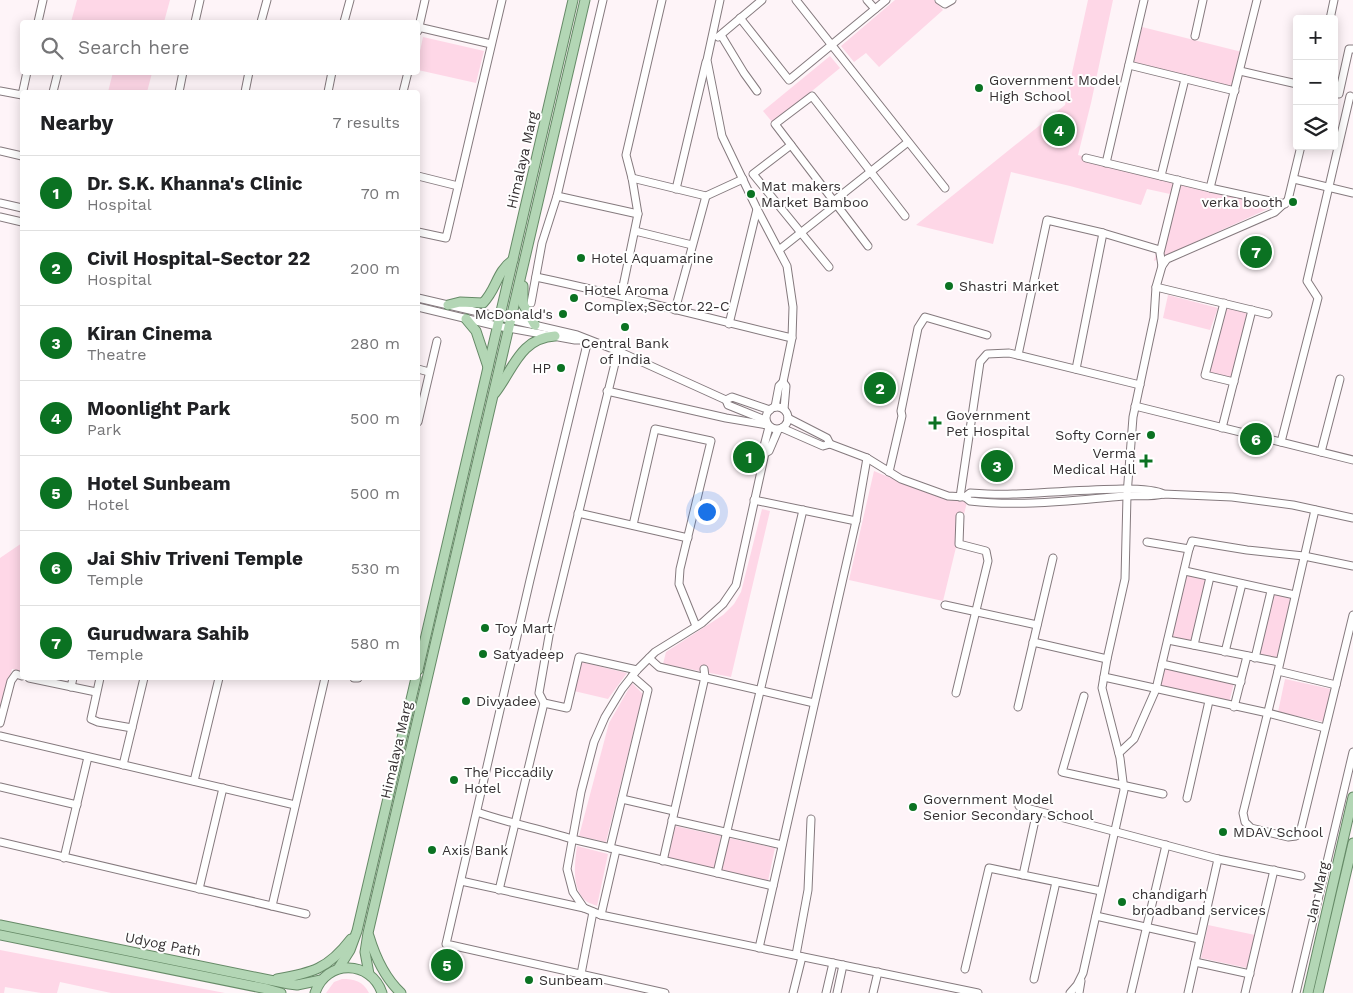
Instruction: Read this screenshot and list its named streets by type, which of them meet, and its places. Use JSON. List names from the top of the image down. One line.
{"streets":{"main road":["Himalaya Marg","Jan Marg","Udyog Path"]},"places":{"other":["Government Model High School","Mat makers Market Bamboo","verka booth","Hotel Aquamarine","Shastri Market","Hotel Aroma Complex,Sector 22-C","McDonald's","Central Bank of India","HP","Softy Corner","Toy Mart","Satyadeep","Divyadee","The Piccadily Hotel","Government Model Senior Secondary School","MDAV School","Axis Bank","chandigarh broadband services","Sunbeam"],"health":["Government Pet Hospital","Verma Medical Hall"]},"page":{"map_buttons":["+","−"],"search":"Search here","heading":["Nearby","7 results"],"pins":["4","7","2","6","1","3","5"],"list":[{"mark":"1","name":"Dr. S.K. Khanna's Clinic","note":"Hospital","value":"70 m"},{"mark":"2","name":"Civil Hospital-Sector 22","note":"Hospital","value":"200 m"},{"mark":"3","name":"Kiran Cinema","note":"Theatre","value":"280 m"},{"mark":"4","name":"Moonlight Park","note":"Park","value":"500 m"},{"mark":"5","name":"Hotel Sunbeam","note":"Hotel","value":"500 m"},{"mark":"6","name":"Jai Shiv Triveni Temple","note":"Temple","value":"530 m"},{"mark":"7","name":"Gurudwara Sahib","note":"Temple","value":"580 m"}]}}
